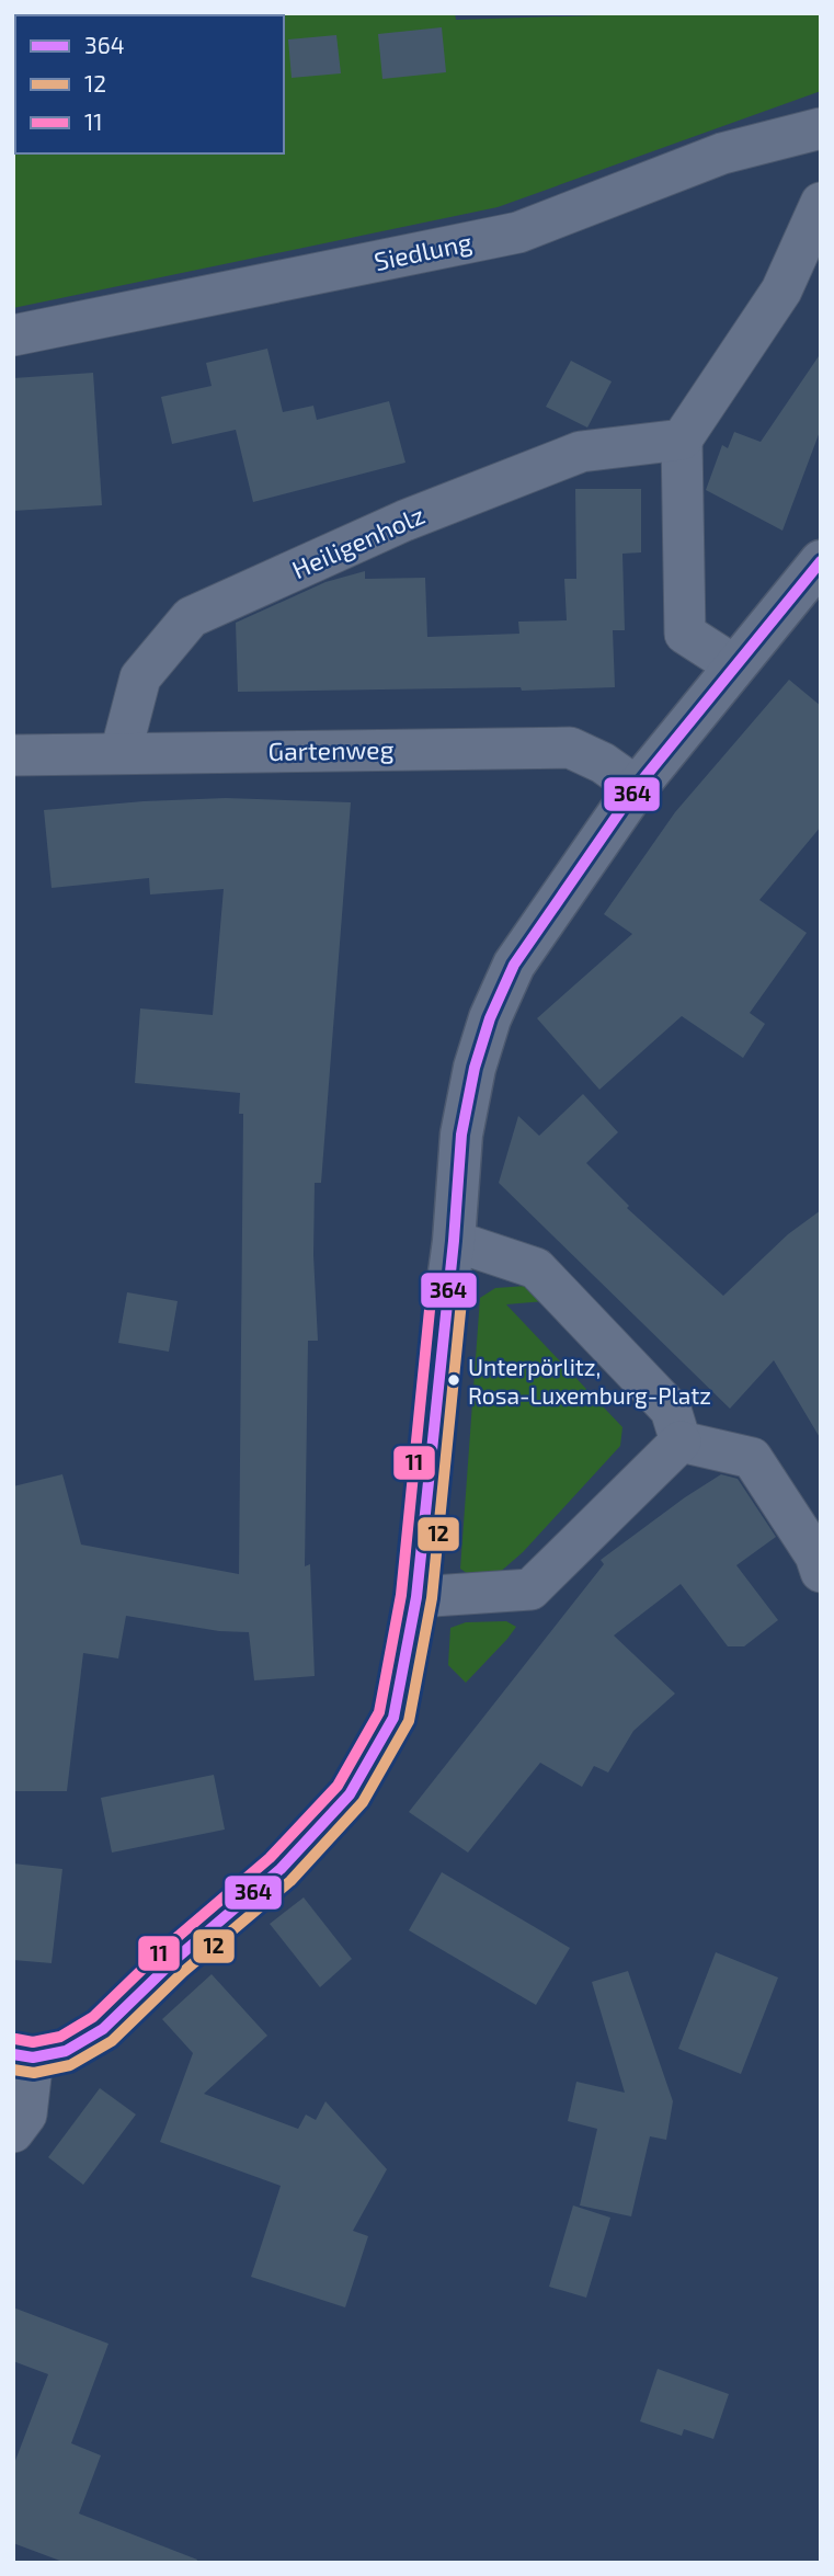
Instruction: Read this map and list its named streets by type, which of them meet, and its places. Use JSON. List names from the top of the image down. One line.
{"streets":{"street":["Siedlung","Heiligenholz","Gartenweg"]},"crossings":[["Heiligenholz","Gartenweg"]],"places":["Unterpörlitz, Rosa-Luxemburg-Platz"],"lines":["transit line 364","transit line 11","transit line 12"],"legend":["364","12","11"]}
